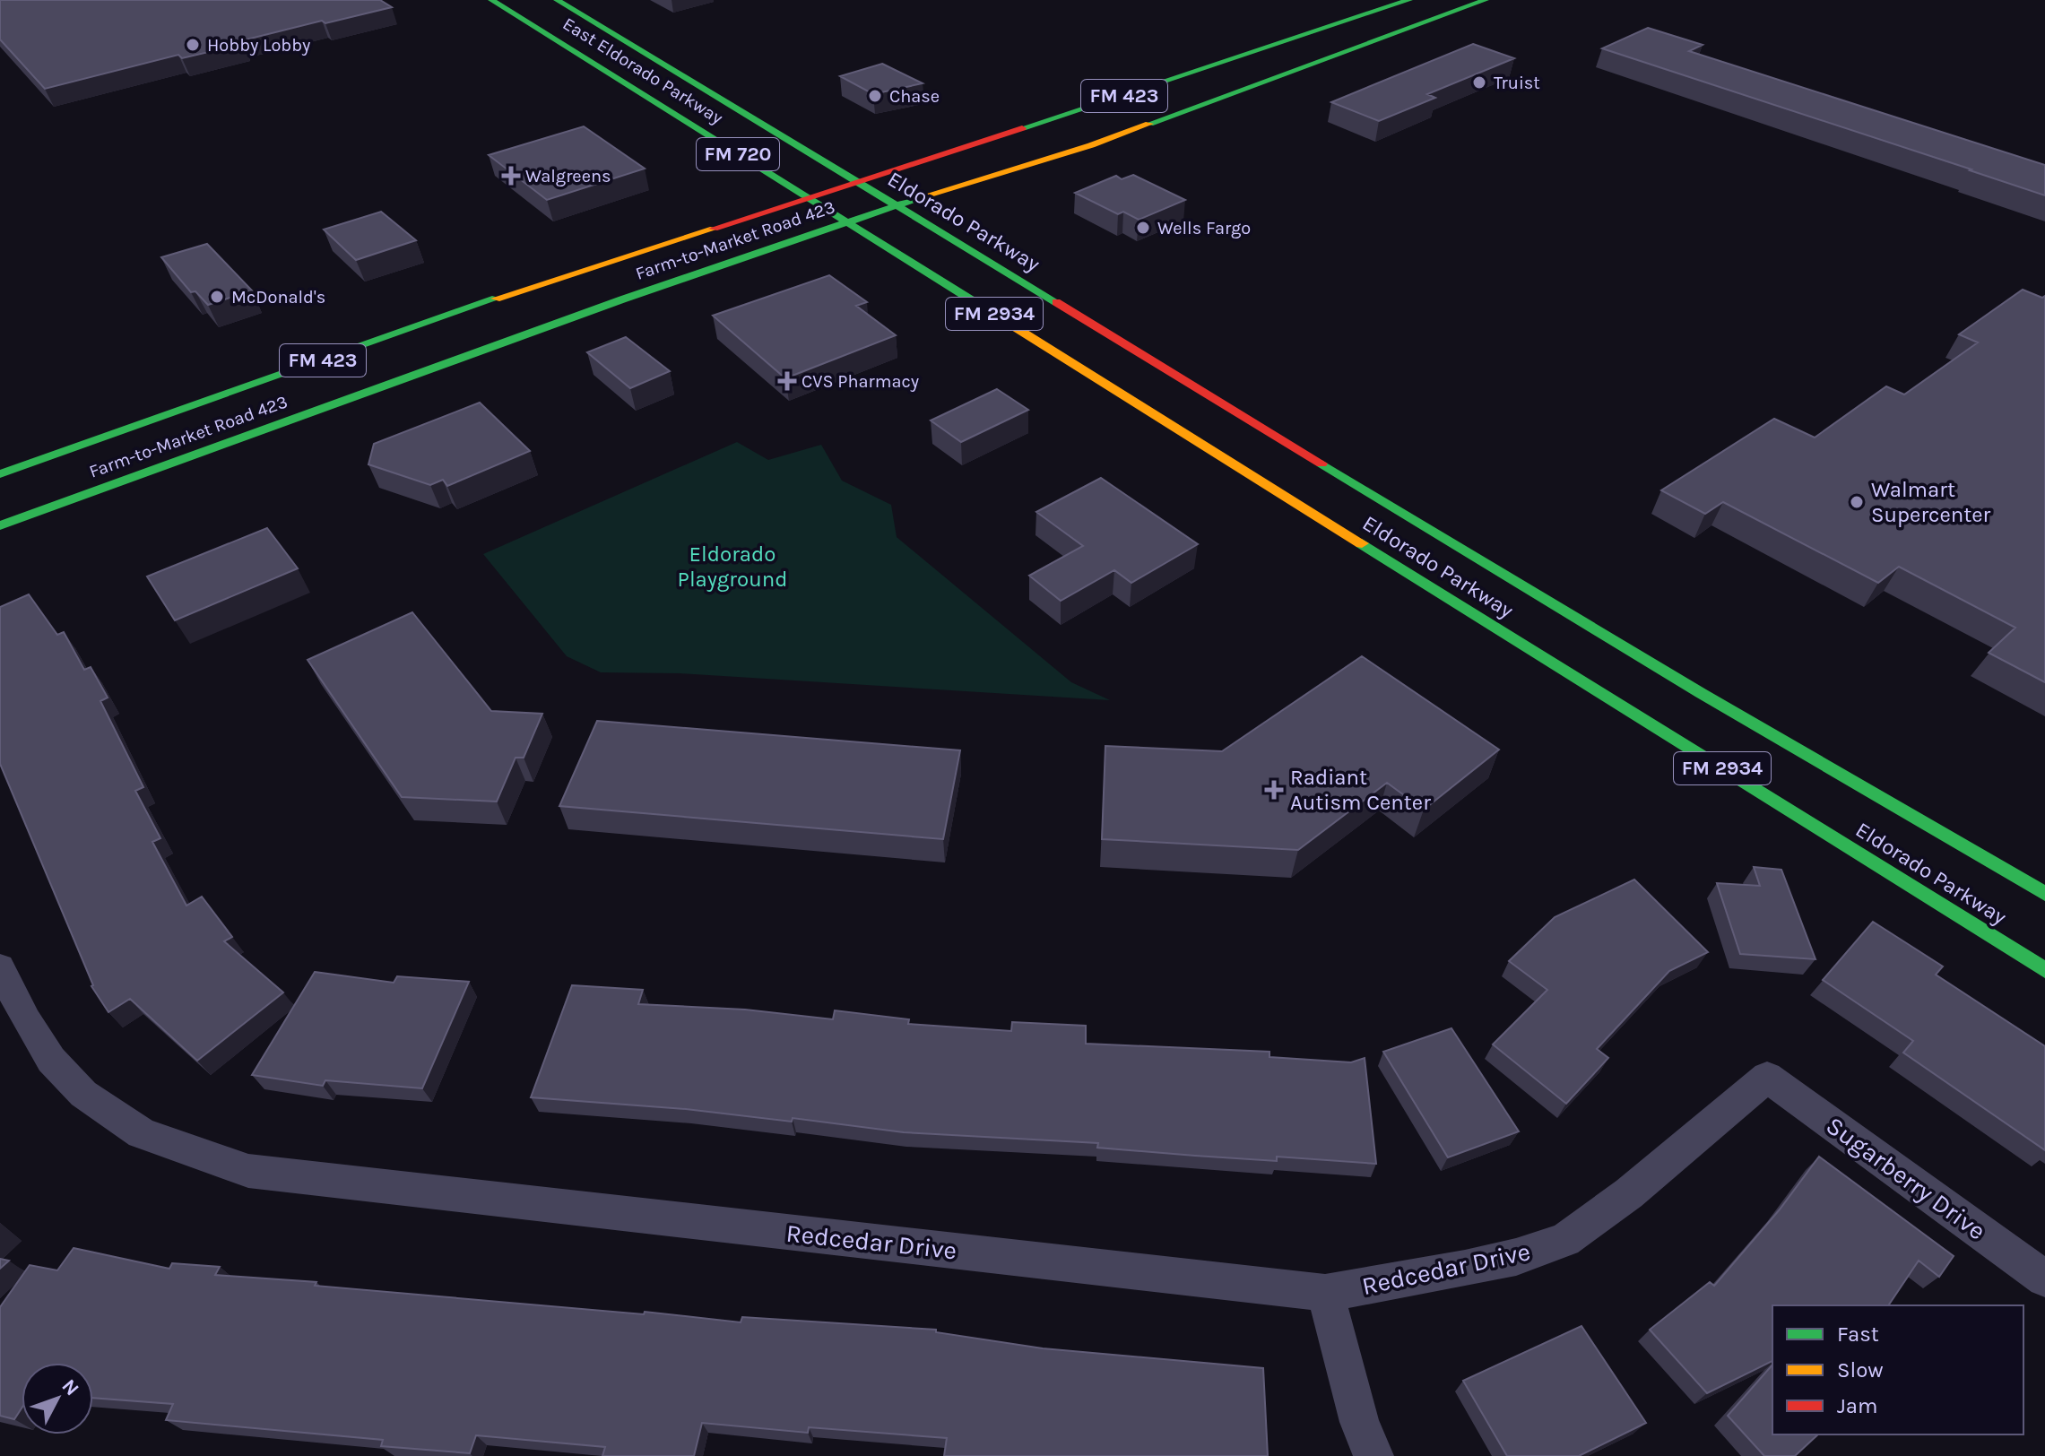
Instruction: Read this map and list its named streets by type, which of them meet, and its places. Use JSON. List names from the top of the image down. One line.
{"streets":{"main road":["East Eldorado Parkway","FM 423","FM 720","Eldorado Parkway","Farm-to-Market Road 423","FM 2934"],"street":["Sugarberry Drive","Redcedar Drive"]},"crossings":[["East Eldorado Parkway","Eldorado Parkway"],["East Eldorado Parkway","Farm-to-Market Road 423"],["Eldorado Parkway","Farm-to-Market Road 423"],["Sugarberry Drive","Redcedar Drive"]],"parks":["Eldorado Playground"],"places":{"other":["Hobby Lobby","Truist","Chase","Wells Fargo","McDonald's","Walmart Supercenter"],"health":["Walgreens","CVS Pharmacy","Radiant Autism Center"]},"legend":["Fast","Slow","Jam"],"north":"top right"}
